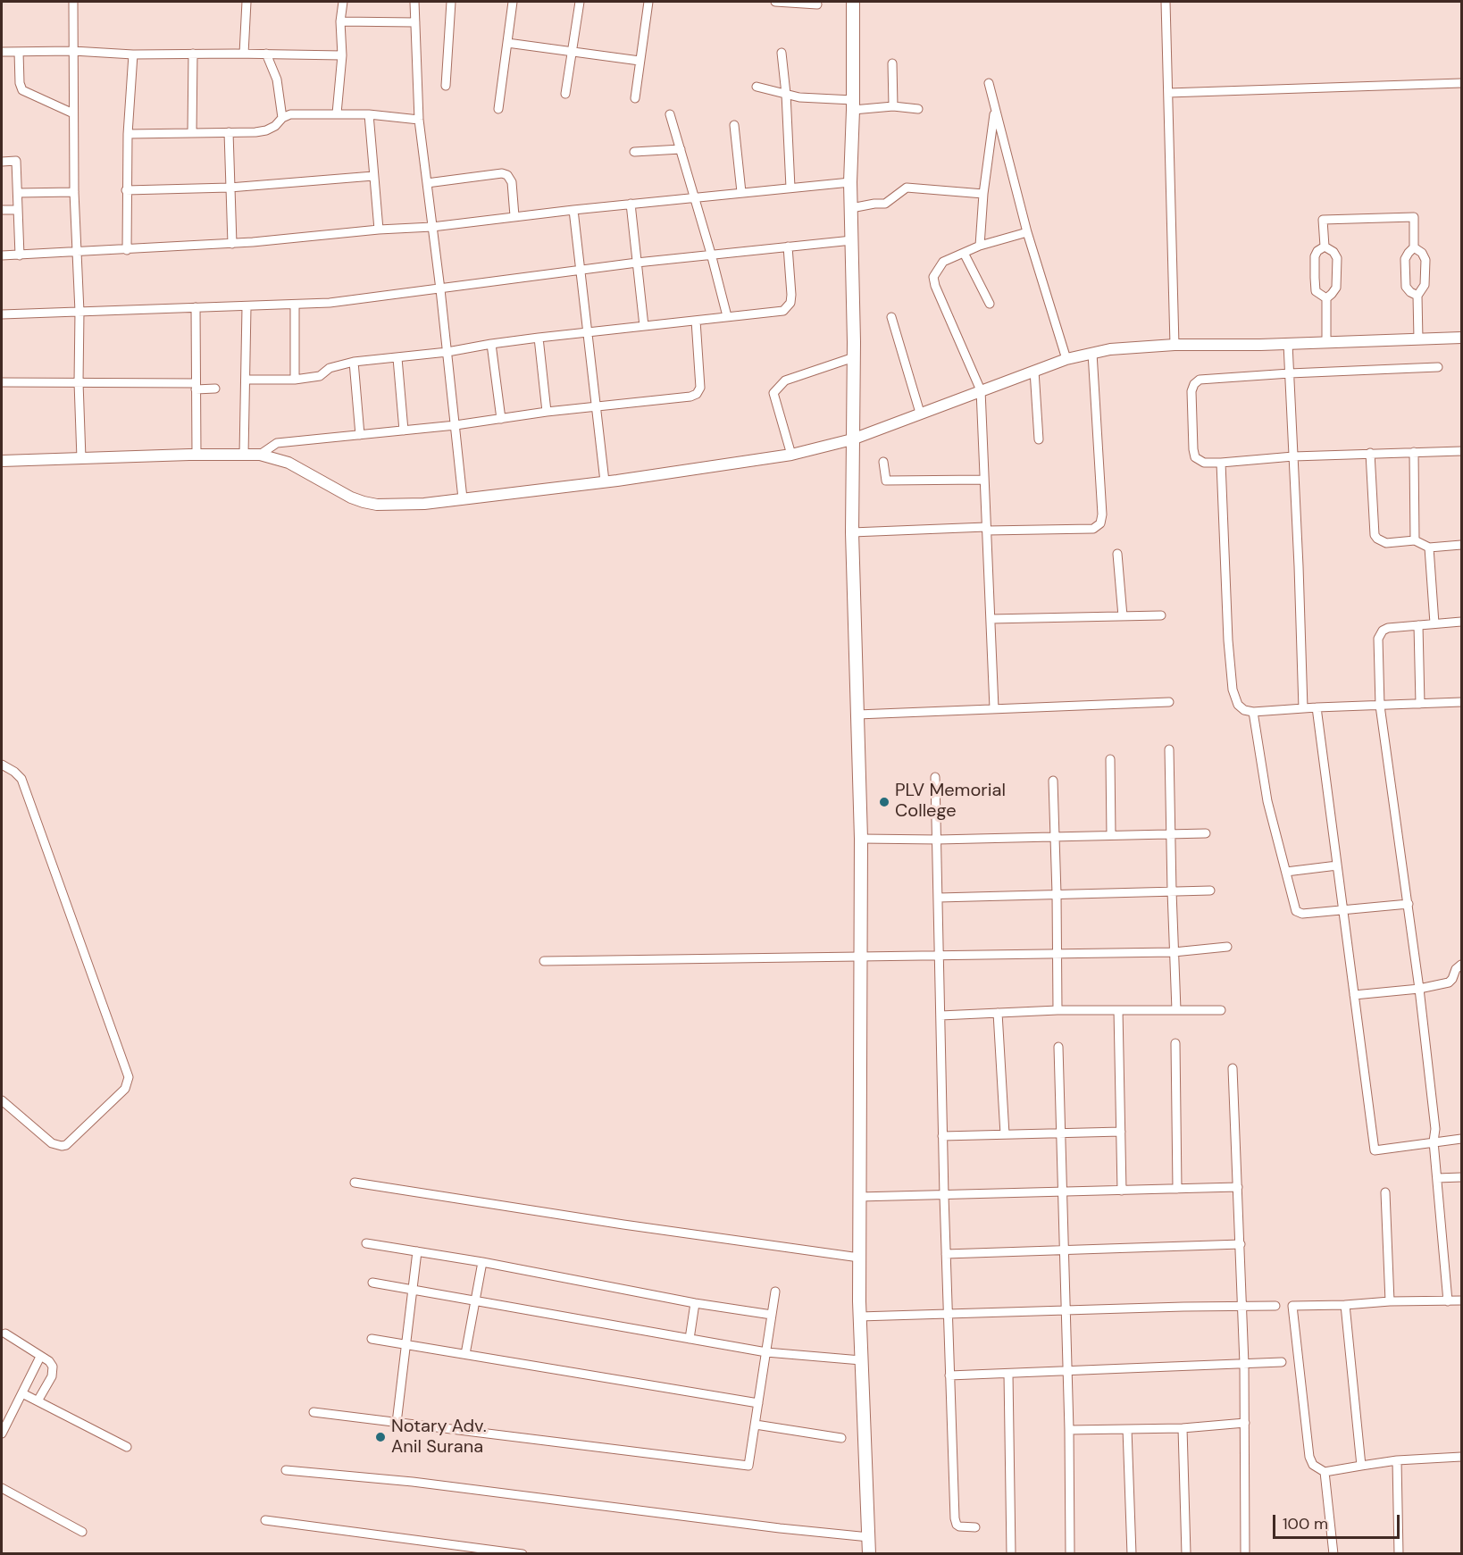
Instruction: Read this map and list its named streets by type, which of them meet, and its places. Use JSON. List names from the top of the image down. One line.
{"places":["PLV Memorial College","Notary Adv. Anil Surana"],"scale_bar":"100 m"}
